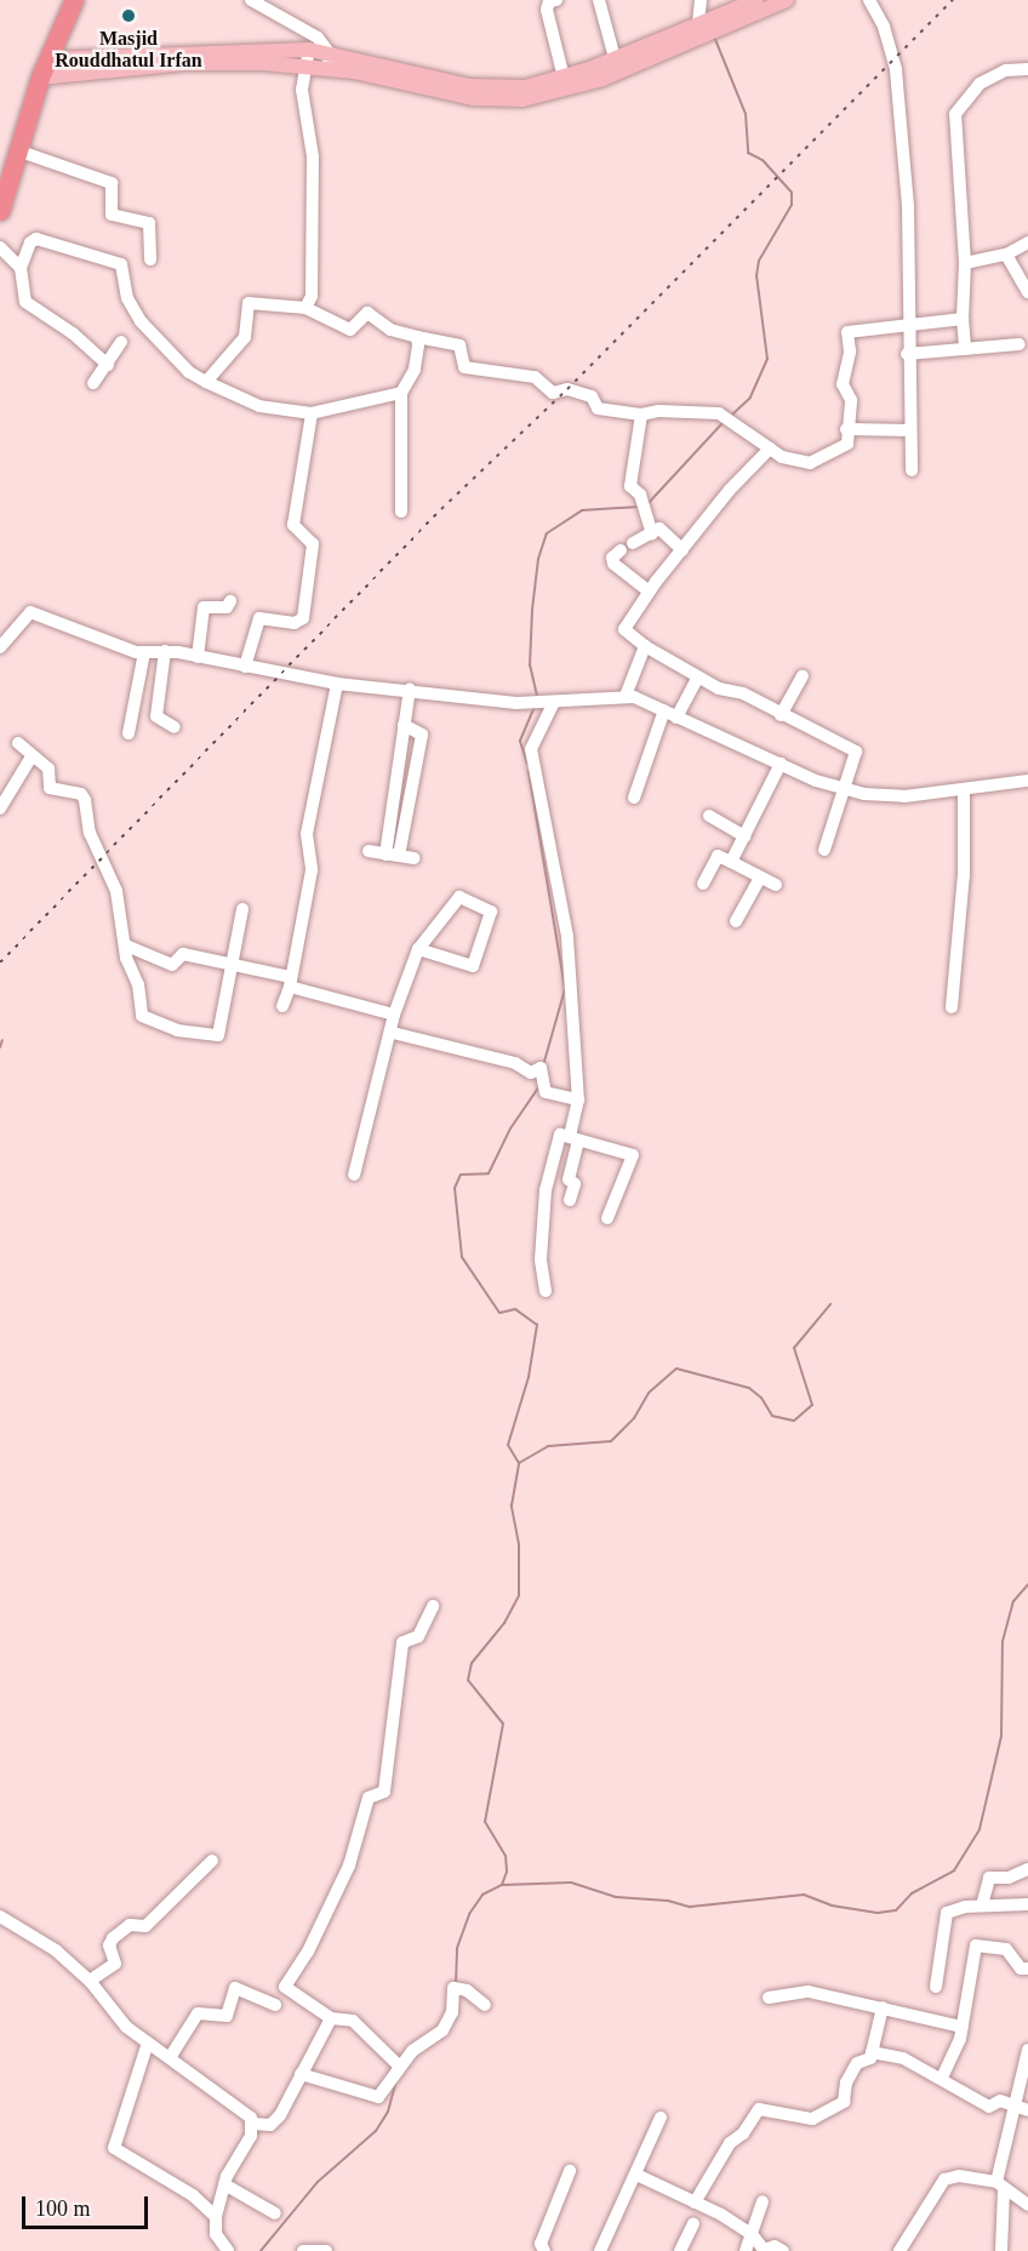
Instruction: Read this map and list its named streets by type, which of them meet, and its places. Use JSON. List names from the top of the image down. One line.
{"places":["Masjid Rouddhatul Irfan"],"scale_bar":"100 m"}
